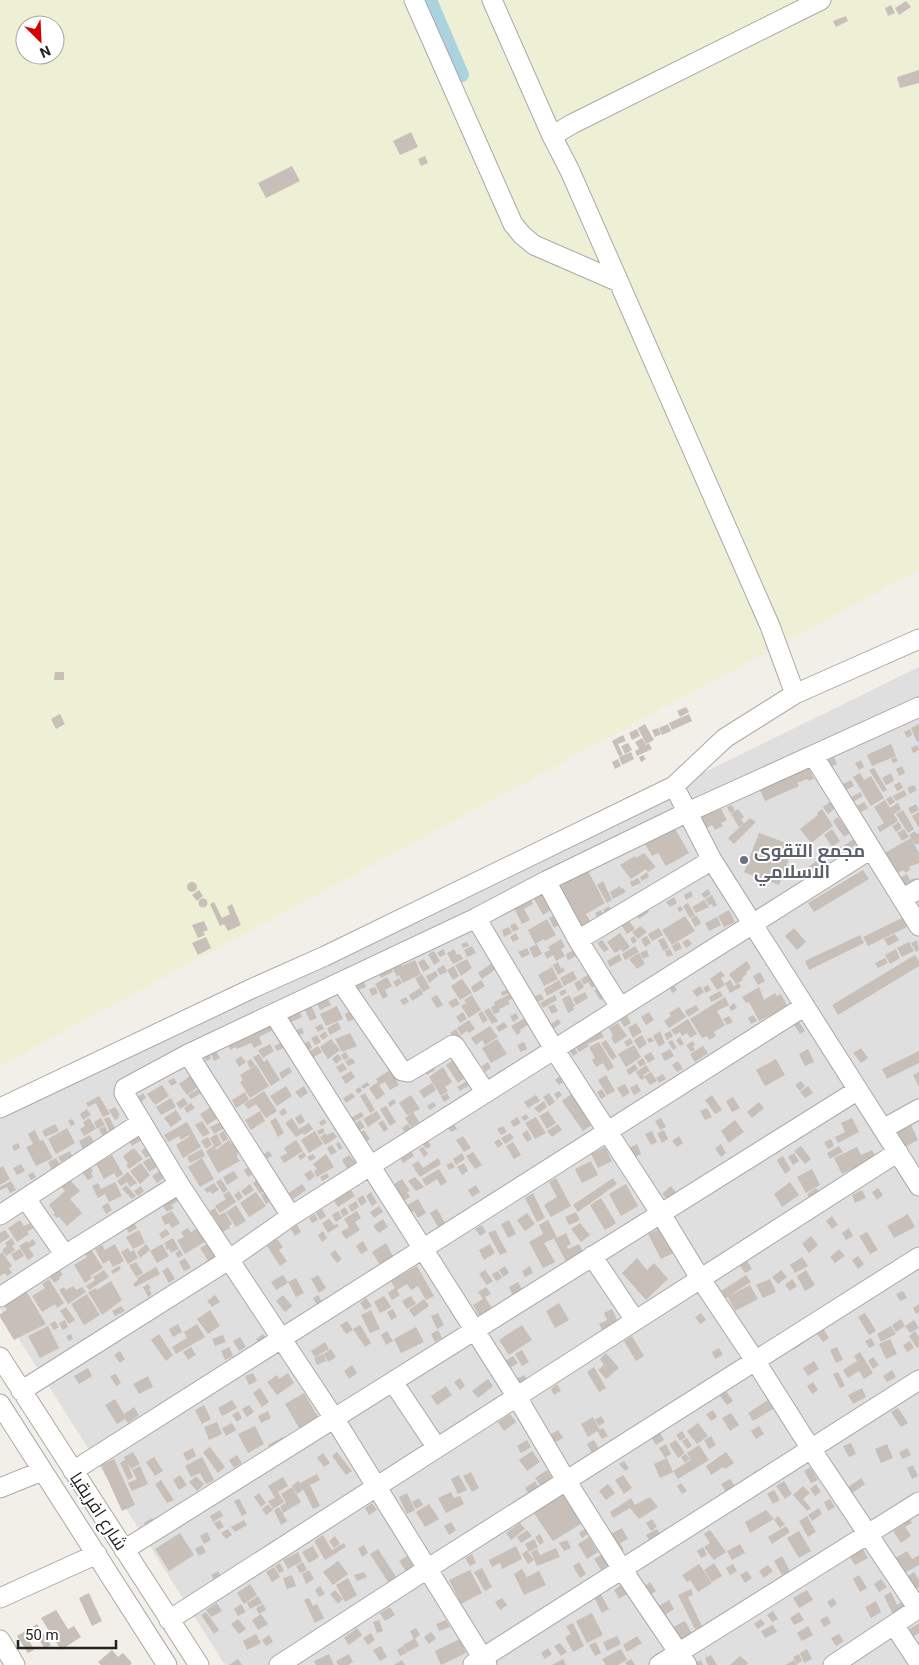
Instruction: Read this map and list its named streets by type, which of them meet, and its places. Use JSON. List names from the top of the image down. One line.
{"streets":{"street":["شارع افريقيا"]},"places":["مجمع التقوى الاسلامي"],"scale_bar":"50 m","north":"bottom right"}
